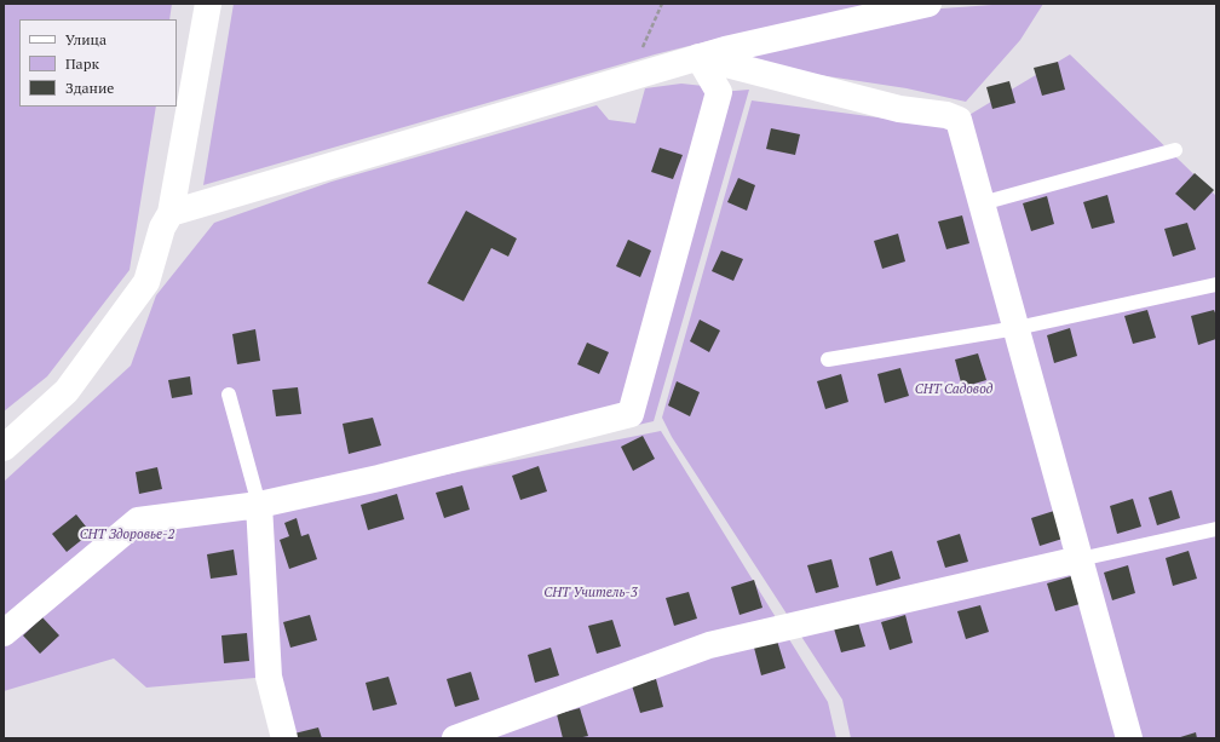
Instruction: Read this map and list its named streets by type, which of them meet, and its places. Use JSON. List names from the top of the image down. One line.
{"parks":["СНТ Садовод","СНТ Здоровье-2","СНТ Учитель-3"],"legend":["Улица","Парк","Здание"]}
